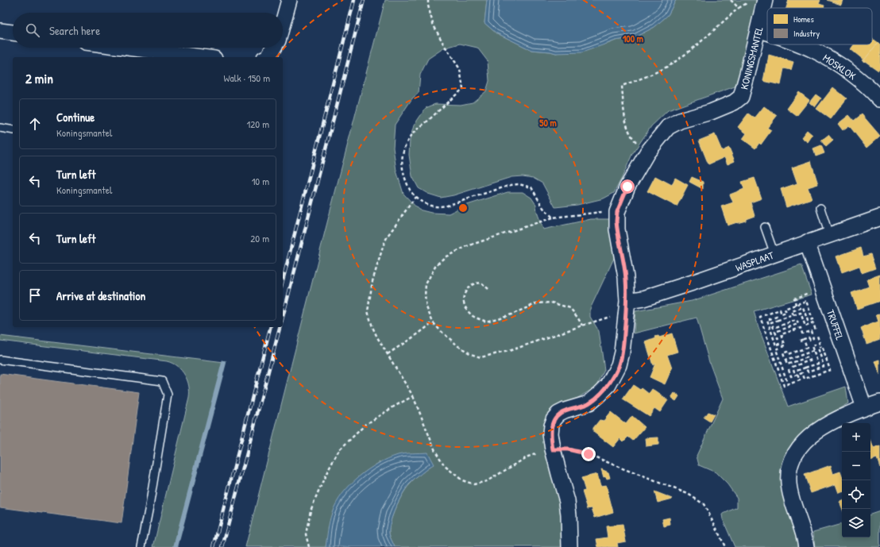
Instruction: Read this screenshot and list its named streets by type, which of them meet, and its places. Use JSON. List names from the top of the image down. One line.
{"streets":{"street":["KONINGSMANTEL","MOSKLOK","WASPLAAT","TRUFFEL"]},"crossings":[["KONINGSMANTEL","MOSKLOK"],["KONINGSMANTEL","WASPLAAT"],["WASPLAAT","TRUFFEL"]],"legend":["Homes","Industry"],"page":{"search":"Search here","heading":["2 min","Walk · 150 m"],"list":[["Continue","Koningsmantel","120 m"],["Turn left","Koningsmantel","10 m"],["Turn left","20 m"],"Arrive at destination"],"map_buttons":["+","−"]},"rings":["100 m","50 m"]}
